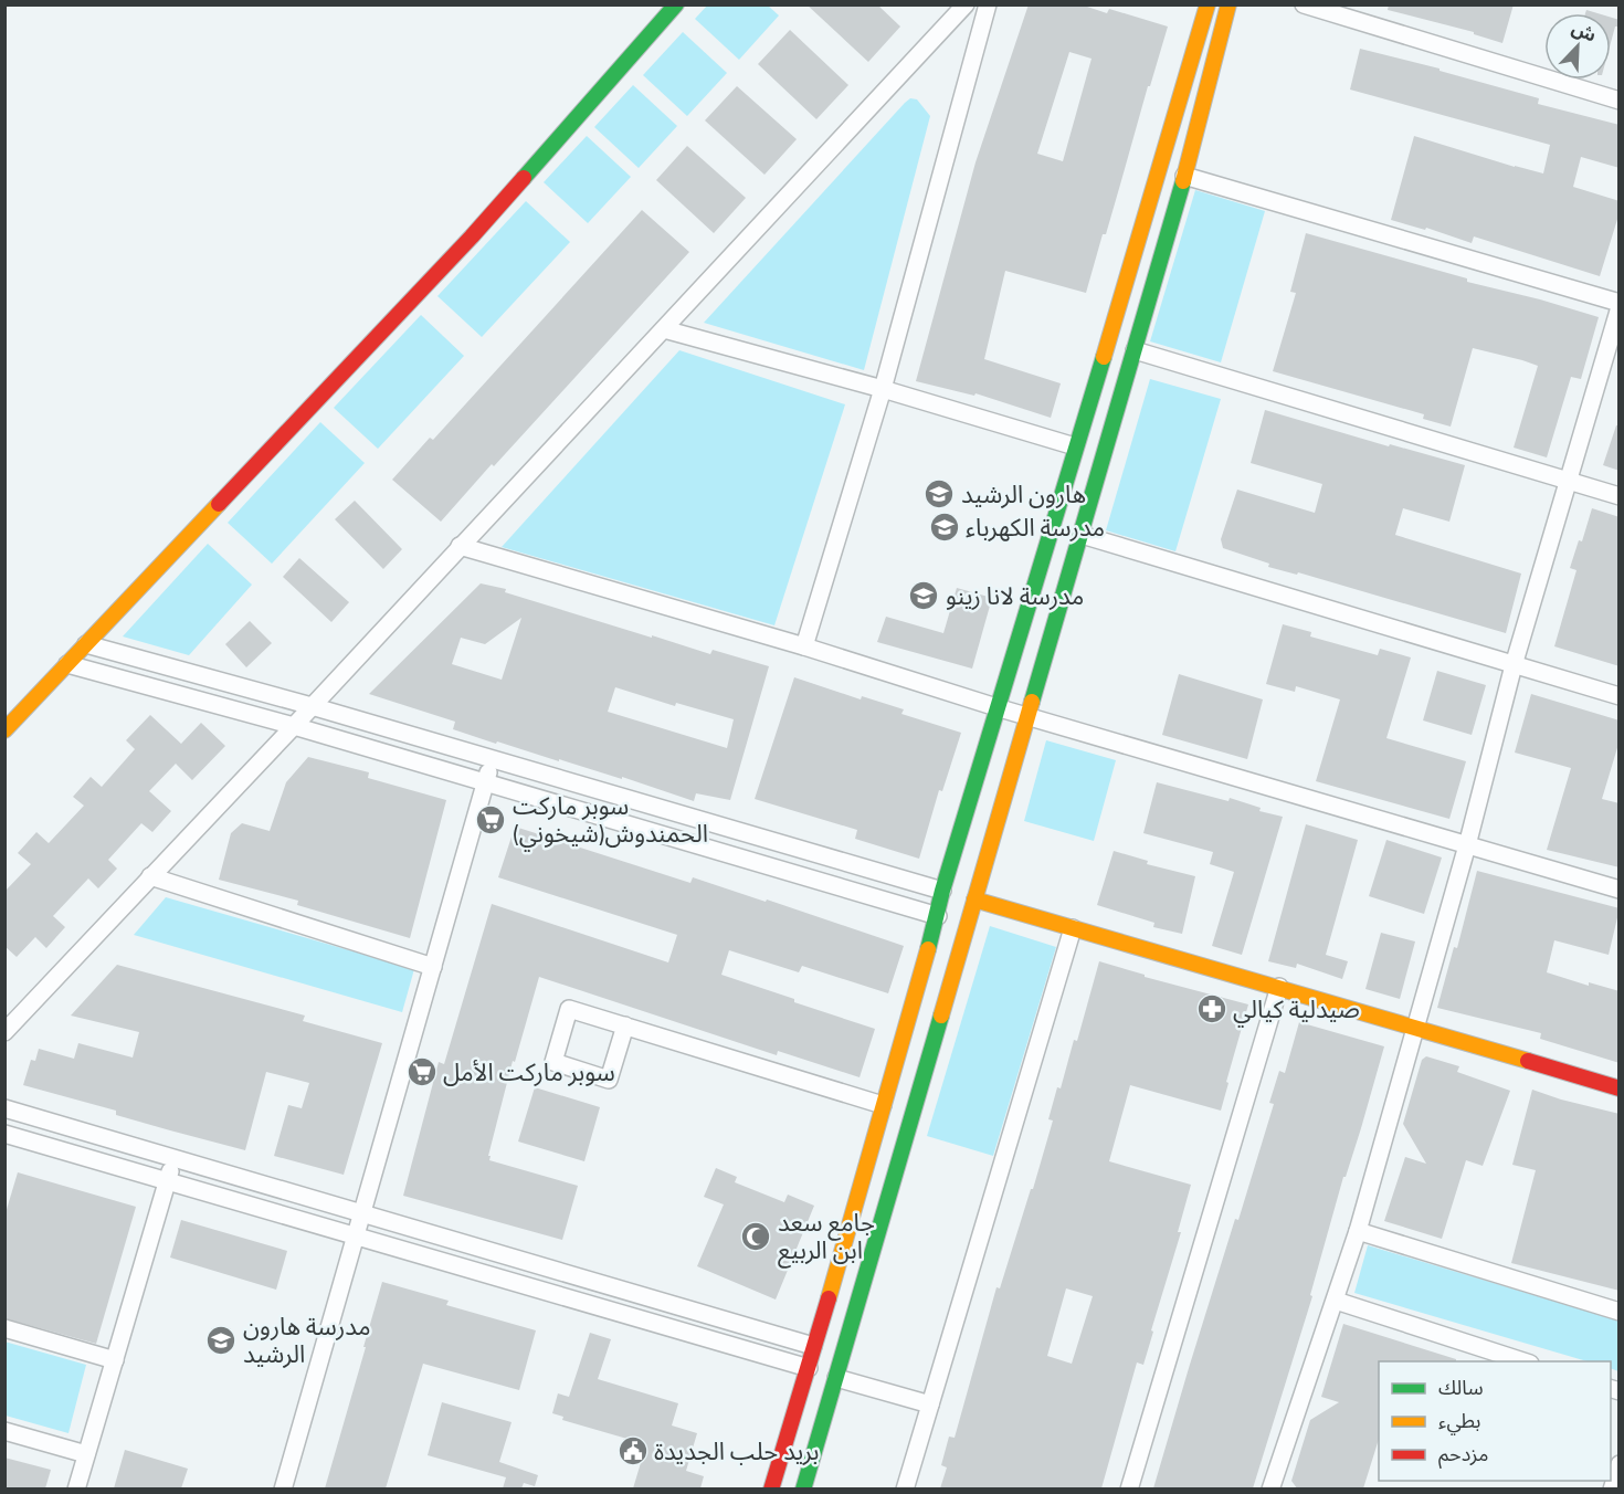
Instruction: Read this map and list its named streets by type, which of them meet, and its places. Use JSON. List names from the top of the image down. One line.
{"places":{"school or university":["هارون الرشيد","مدرسة الكهرباء","مدرسة لانا زينو","مدرسة هارون الرشيد"],"supermarket":["سوبر ماركت الحمندوش(شيخوني)","سوبر ماركت الأمل"],"pharmacy":["صيدلية كيالي"],"mosque":["جامع سعد ابن الربيع"],"public building":["بريد حلب الجديدة"]},"legend":["سالك","بطيء","مزدحم"],"north":"top right"}
